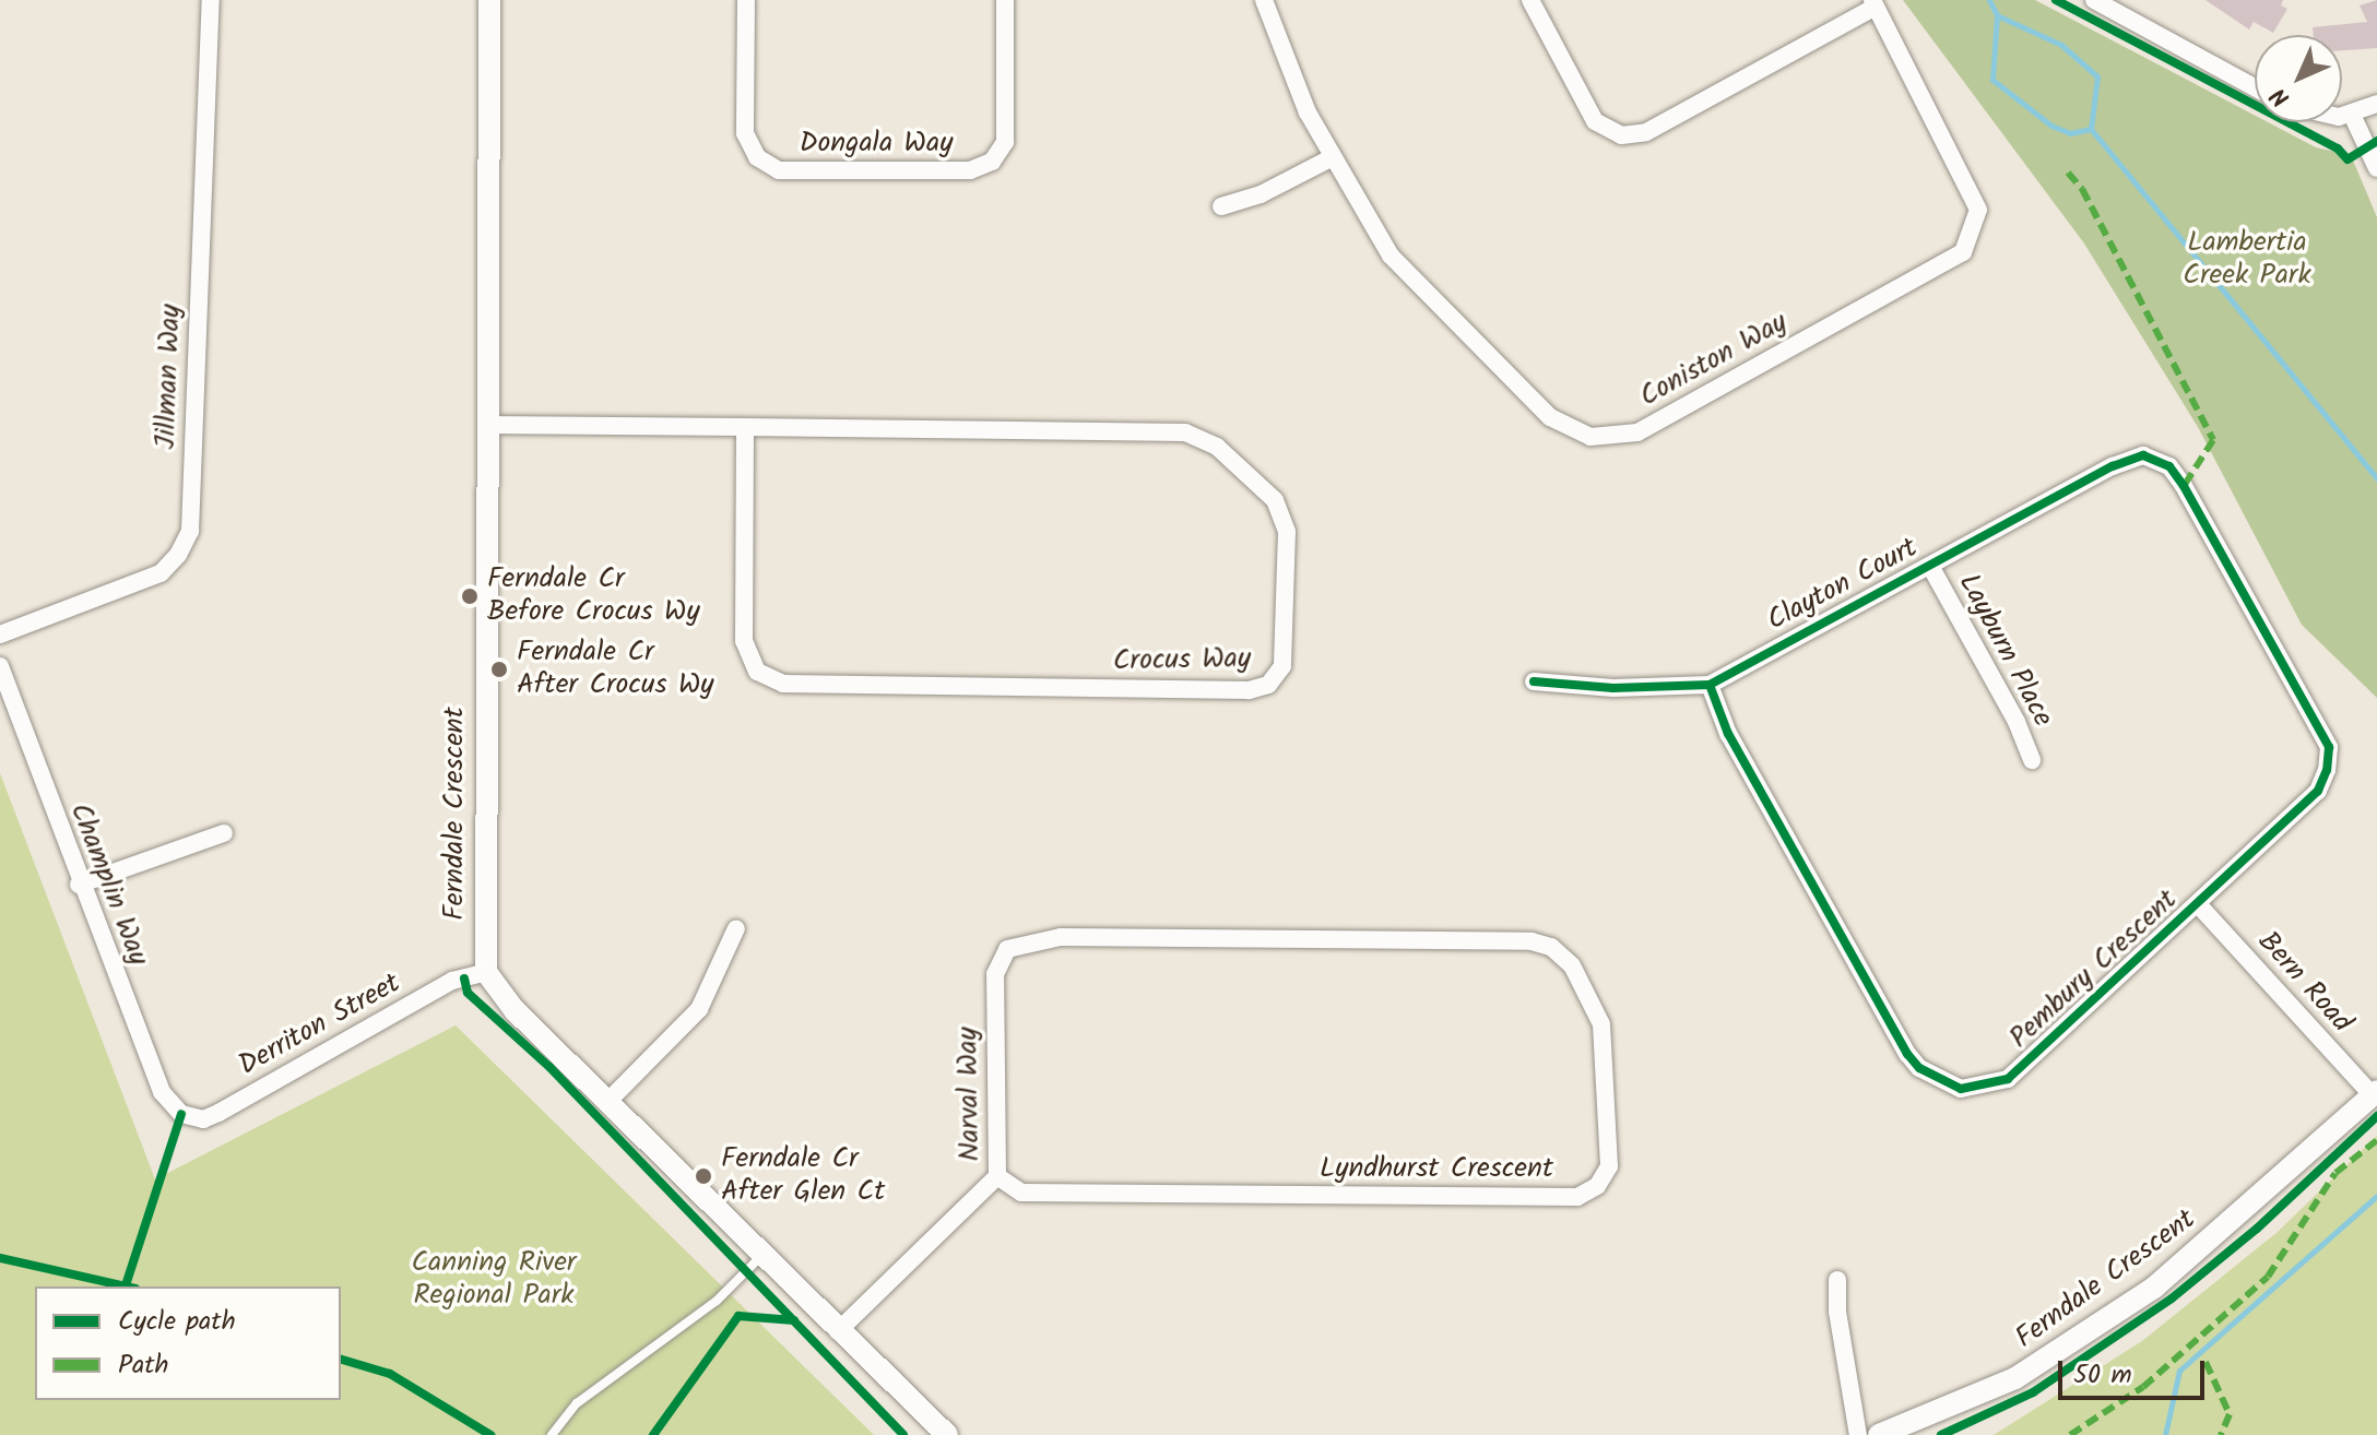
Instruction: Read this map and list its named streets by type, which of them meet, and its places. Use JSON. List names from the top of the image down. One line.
{"streets":{"street":["Dongala Way","Coniston Way","Jillman Way","Clayton Court","Layburn Place","Crocus Way","Ferndale Crescent","Champlin Way","Pembury Crescent","Bern Road","Derriton Street","Narval Way","Lyndhurst Crescent"]},"crossings":[["Clayton Court","Layburn Place"],["Clayton Court","Pembury Crescent"],["Crocus Way","Ferndale Crescent"],["Ferndale Crescent","Bern Road"],["Ferndale Crescent","Derriton Street"],["Champlin Way","Derriton Street"],["Pembury Crescent","Bern Road"],["Narval Way","Lyndhurst Crescent"]],"parks":["Lambertia Creek Park","Canning River Regional Park"],"places":["Ferndale Cr Before Crocus Wy","Ferndale Cr After Crocus Wy","Ferndale Cr After Glen Ct"],"legend":["Cycle path","Path"],"scale_bar":"50 m","north":"bottom left"}
